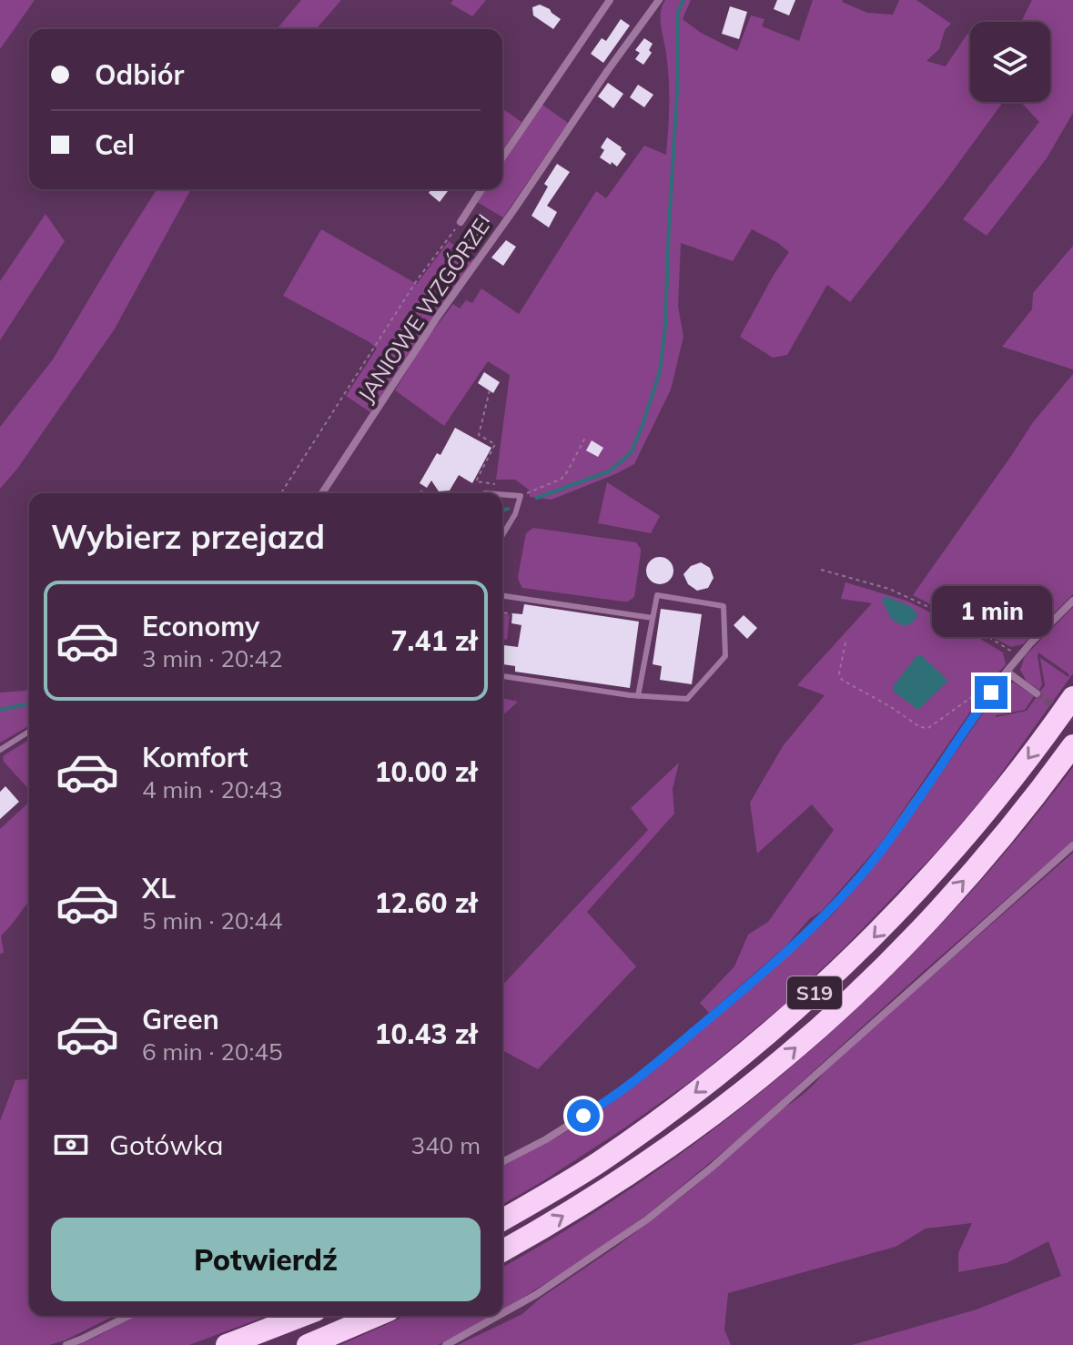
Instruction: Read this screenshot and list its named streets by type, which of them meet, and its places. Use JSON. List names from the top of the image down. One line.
{"streets":{"highway":["S19"],"street":["JANIOWE WZGÓRZE"]},"page":{"banner":["Odbiór","Cel"],"heading":"Wybierz przejazd","list":[{"name":"Economy","note":"3 min · 20:42","value":"7.41 zł"},{"name":"Komfort","note":"4 min · 20:43","value":"10.00 zł"},{"name":"XL","note":"5 min · 20:44","value":"12.60 zł"},{"name":"Green","note":"6 min · 20:45","value":"10.43 zł"}],"bubble":"1 min","pay":["Gotówka","340 m"],"buttons":"Potwierdź"}}
